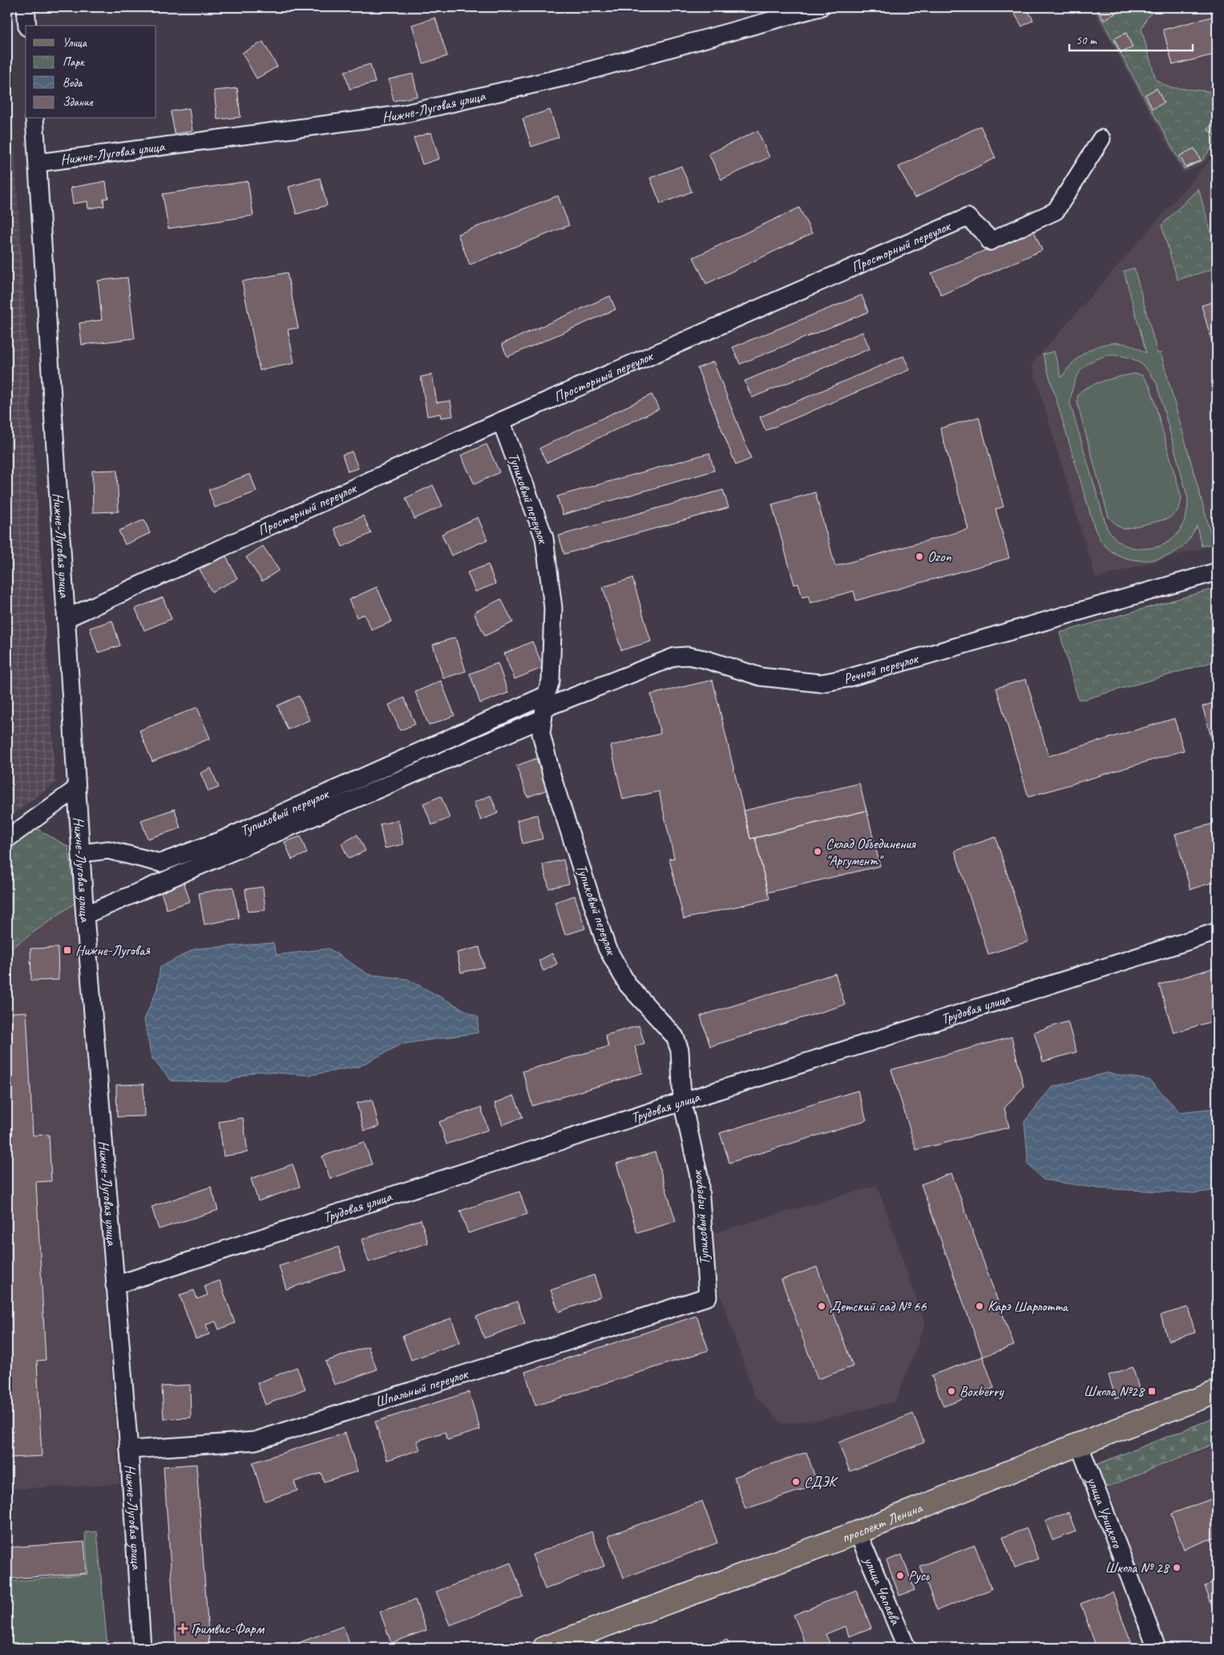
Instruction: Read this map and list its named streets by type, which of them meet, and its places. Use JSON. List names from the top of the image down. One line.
{"streets":{"main road":["проспект Ленина"],"street":["Нижне-Луговая улица","Просторный переулок","Тупиковый переулок","Речной переулок","Трудовая улица","Шпальный переулок","улица Урицкого","улица Чапаева"]},"crossings":[["Нижне-Луговая улица","Просторный переулок"],["Нижне-Луговая улица","Тупиковый переулок"],["Нижне-Луговая улица","Трудовая улица"],["Нижне-Луговая улица","Шпальный переулок"],["Просторный переулок","Тупиковый переулок"],["Тупиковый переулок","Речной переулок"],["Тупиковый переулок","Трудовая улица"],["Тупиковый переулок","Шпальный переулок"],["улица Урицкого","проспект Ленина"],["проспект Ленина","улица Чапаева"]],"places":{"other":["Ozon","Склад Объединения \"Аргумент\"","Детский сад № 66","Карэ Шарлотта","Boxberry","СДЭК","Школа № 28","Русь"],"transit":["Нижне-Луговая","Школа №28"],"health":["Гримвис-Фарм"]},"legend":["Улица","Парк","Вода","Здание"],"scale_bar":"50 m"}
